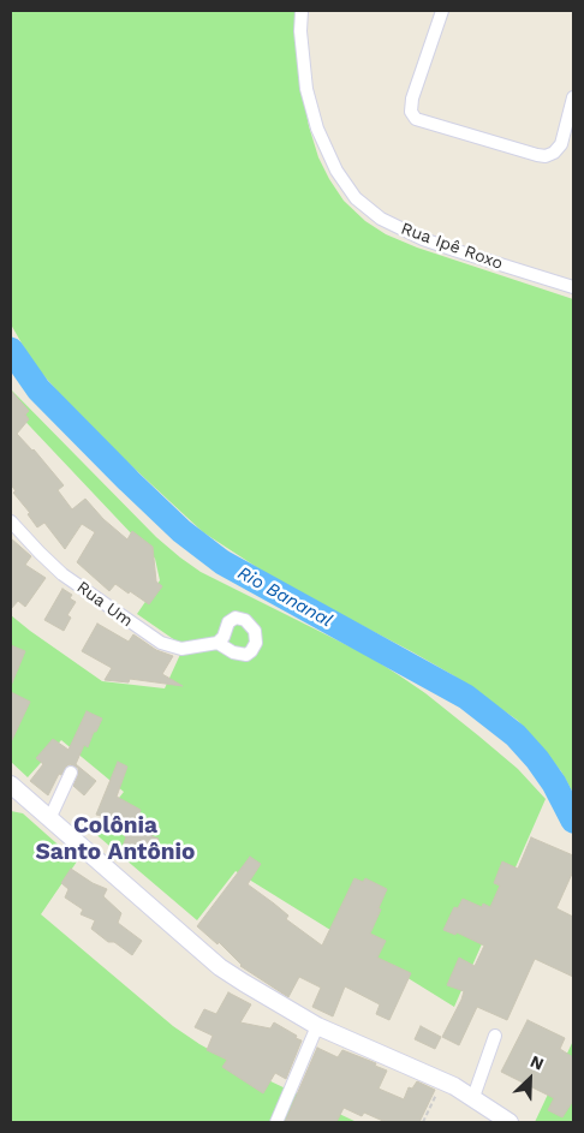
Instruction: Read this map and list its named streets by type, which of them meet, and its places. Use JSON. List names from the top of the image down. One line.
{"streets":{"street":["Rua Ipê Roxo","Rua Um"]},"districts":["Colônia Santo Antônio"],"water":["Rio Bananal"],"north":"top right"}
